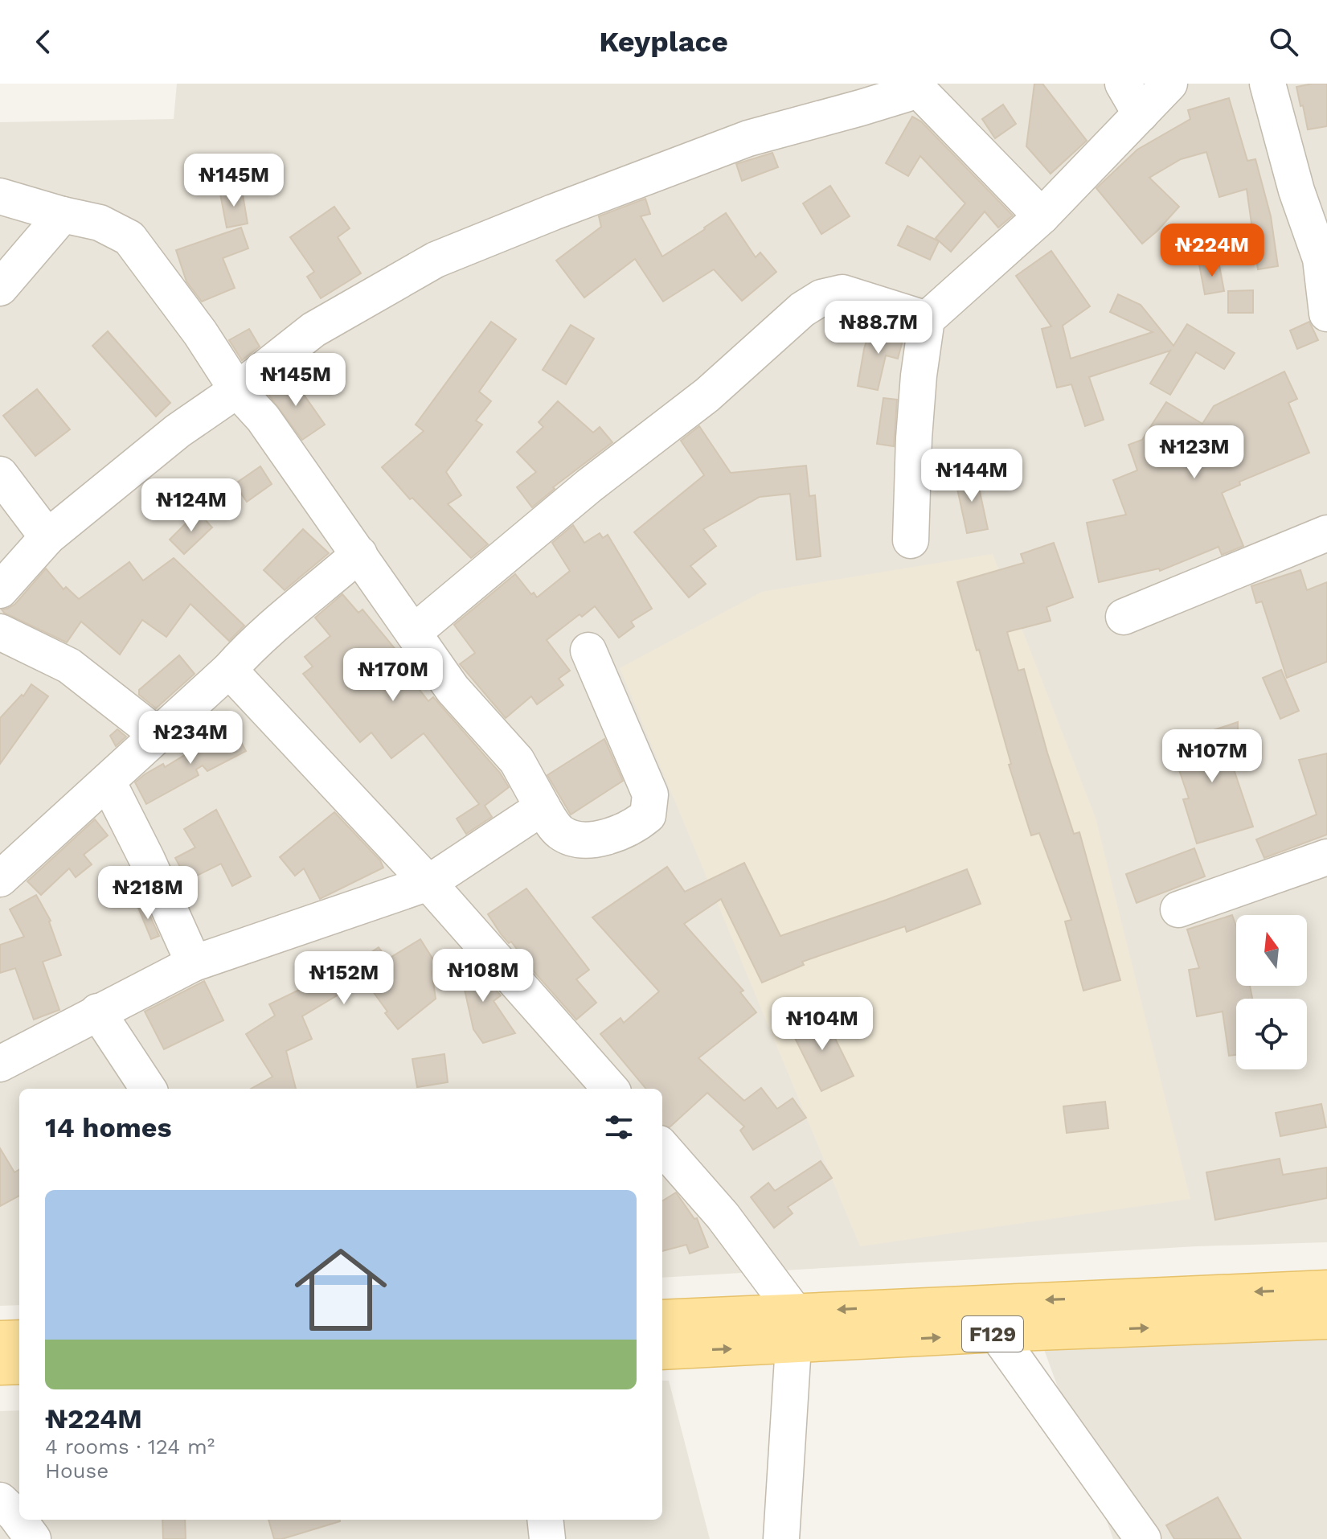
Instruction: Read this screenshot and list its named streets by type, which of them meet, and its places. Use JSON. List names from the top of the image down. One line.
{"streets":{"main road":["F129"]},"north":"top","page":{"header":"Keyplace","price":["₦145M","₦224M","₦88.7M","₦145M","₦123M","₦144M","₦124M","₦170M","₦234M","₦107M","₦218M","₦108M","₦152M","₦104M"],"heading":"14 homes","list":[{"name":"₦224M","note":"4 rooms · 124 m² · House"}]}}
